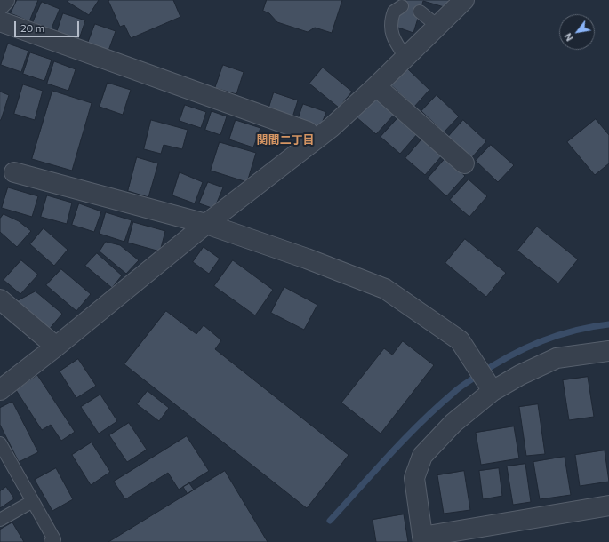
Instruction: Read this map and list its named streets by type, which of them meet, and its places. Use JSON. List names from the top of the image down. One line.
{"districts":["関間二丁目"],"scale_bar":"20 m","north":"bottom left"}
